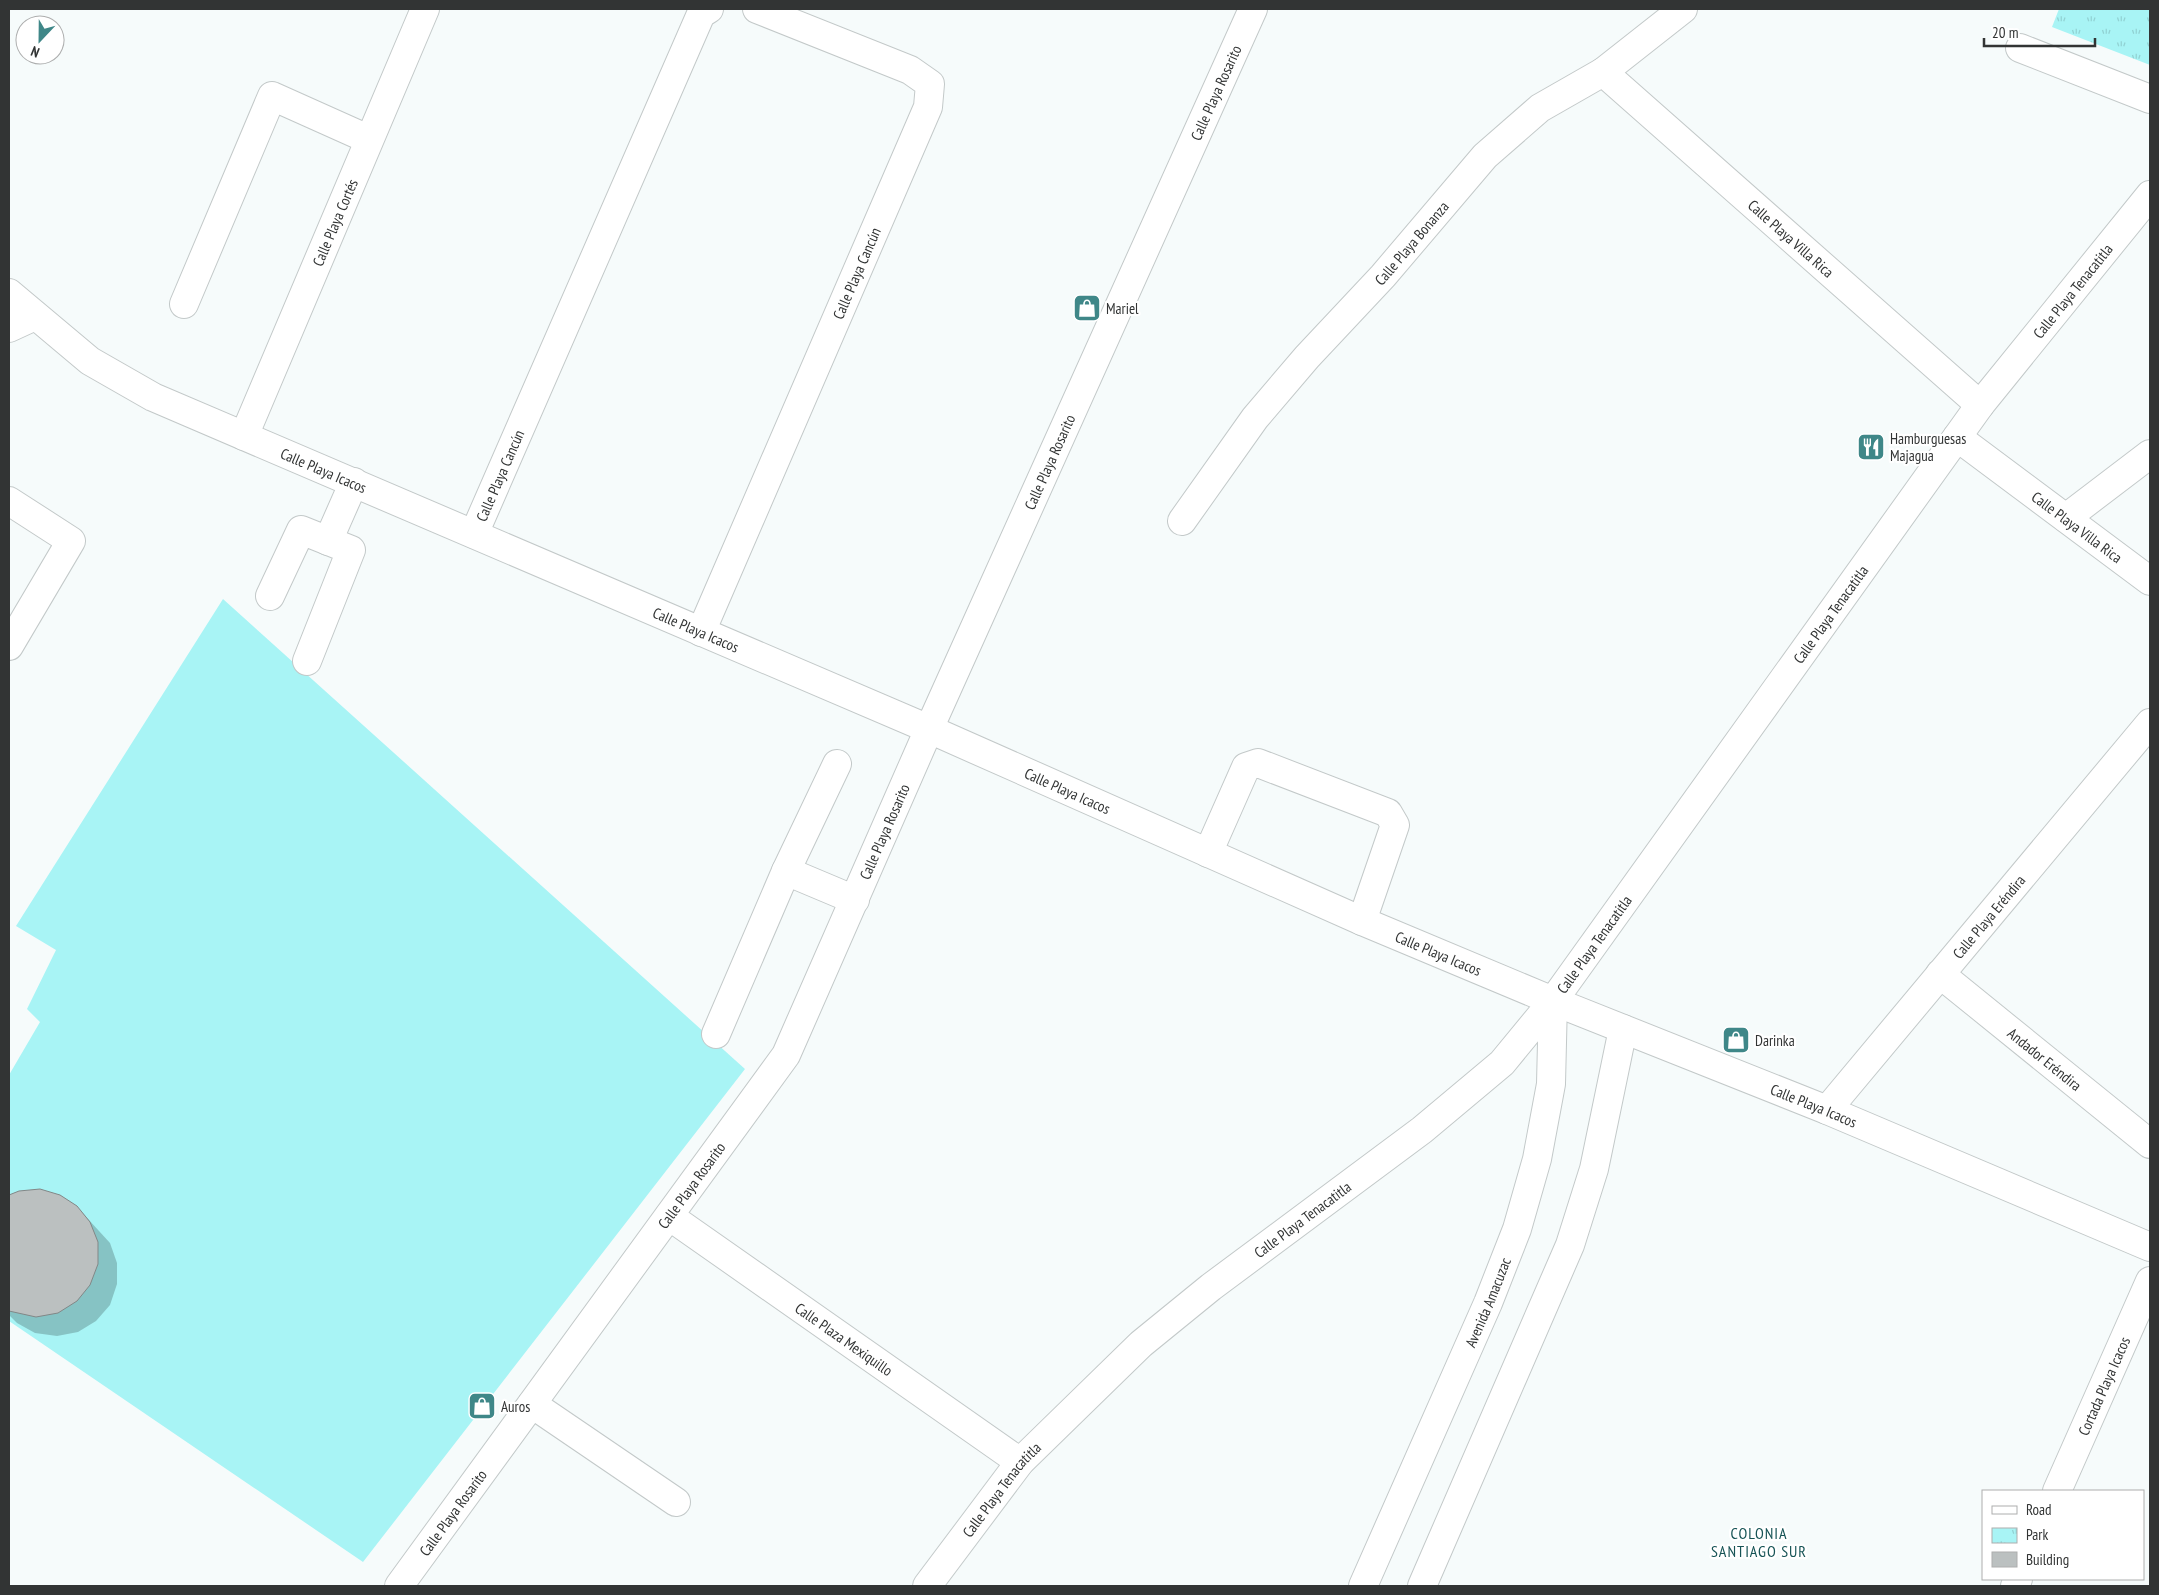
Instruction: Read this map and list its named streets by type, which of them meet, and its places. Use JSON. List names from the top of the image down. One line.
{"streets":{"street":["Calle Playa Rosarito","Calle Playa Cortés","Calle Playa Villa Rica","Calle Playa Bonanza","Calle Playa Cancún","Calle Playa Tenacatitla","Calle Playa Icacos","Calle Playa Eréndira","Andador Eréndira","Avenida Amacuzac","Calle Plaza Mexiquillo","Cortada Playa Icacos"]},"crossings":[["Calle Playa Rosarito","Calle Playa Icacos"],["Calle Playa Rosarito","Calle Plaza Mexiquillo"],["Calle Playa Cortés","Calle Playa Icacos"],["Calle Playa Villa Rica","Calle Playa Bonanza"],["Calle Playa Villa Rica","Calle Playa Tenacatitla"],["Calle Playa Cancún","Calle Playa Icacos"],["Calle Playa Tenacatitla","Calle Playa Icacos"],["Calle Playa Tenacatitla","Avenida Amacuzac"],["Calle Playa Tenacatitla","Calle Plaza Mexiquillo"],["Calle Playa Icacos","Calle Playa Eréndira"],["Calle Playa Icacos","Avenida Amacuzac"],["Calle Playa Eréndira","Andador Eréndira"]],"districts":["COLONIA SANTIAGO SUR"],"places":{"shop":["Mariel","Darinka","Auros"],"restaurant":["Hamburguesas Majagua"]},"legend":["Road","Park","Building"],"scale_bar":"20 m","north":"bottom"}
